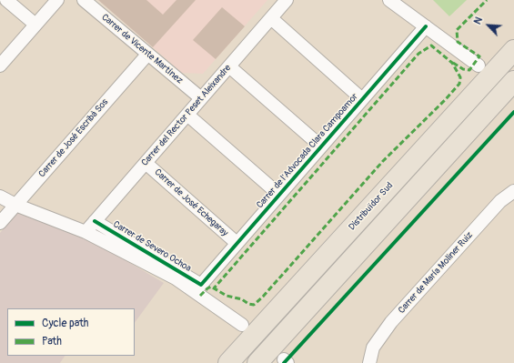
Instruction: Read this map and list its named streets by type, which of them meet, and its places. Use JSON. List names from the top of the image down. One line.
{"streets":{"highway":["Distribuïdor Sud"],"street":["Carrer de Vicente Martínez","Carrer del Rector Peset Aleixandre","Carrer de José Escribà Sos","Carrer de l'Advocada Clara Campoamor","Carrer de José Echegaray","Carrer de Severo Ochoa","Carrer de María Moliner Ruiz"]},"crossings":[["Carrer de Vicente Martínez","Carrer del Rector Peset Aleixandre"],["Carrer de Vicente Martínez","Carrer de José Escribà Sos"],["Carrer del Rector Peset Aleixandre","Carrer de José Echegaray"],["Carrer del Rector Peset Aleixandre","Carrer de Severo Ochoa"],["Carrer de José Escribà Sos","Carrer de Severo Ochoa"],["Carrer de l'Advocada Clara Campoamor","Carrer de José Echegaray"],["Carrer de l'Advocada Clara Campoamor","Carrer de Severo Ochoa"]],"legend":["Cycle path","Path"],"north":"top left"}
